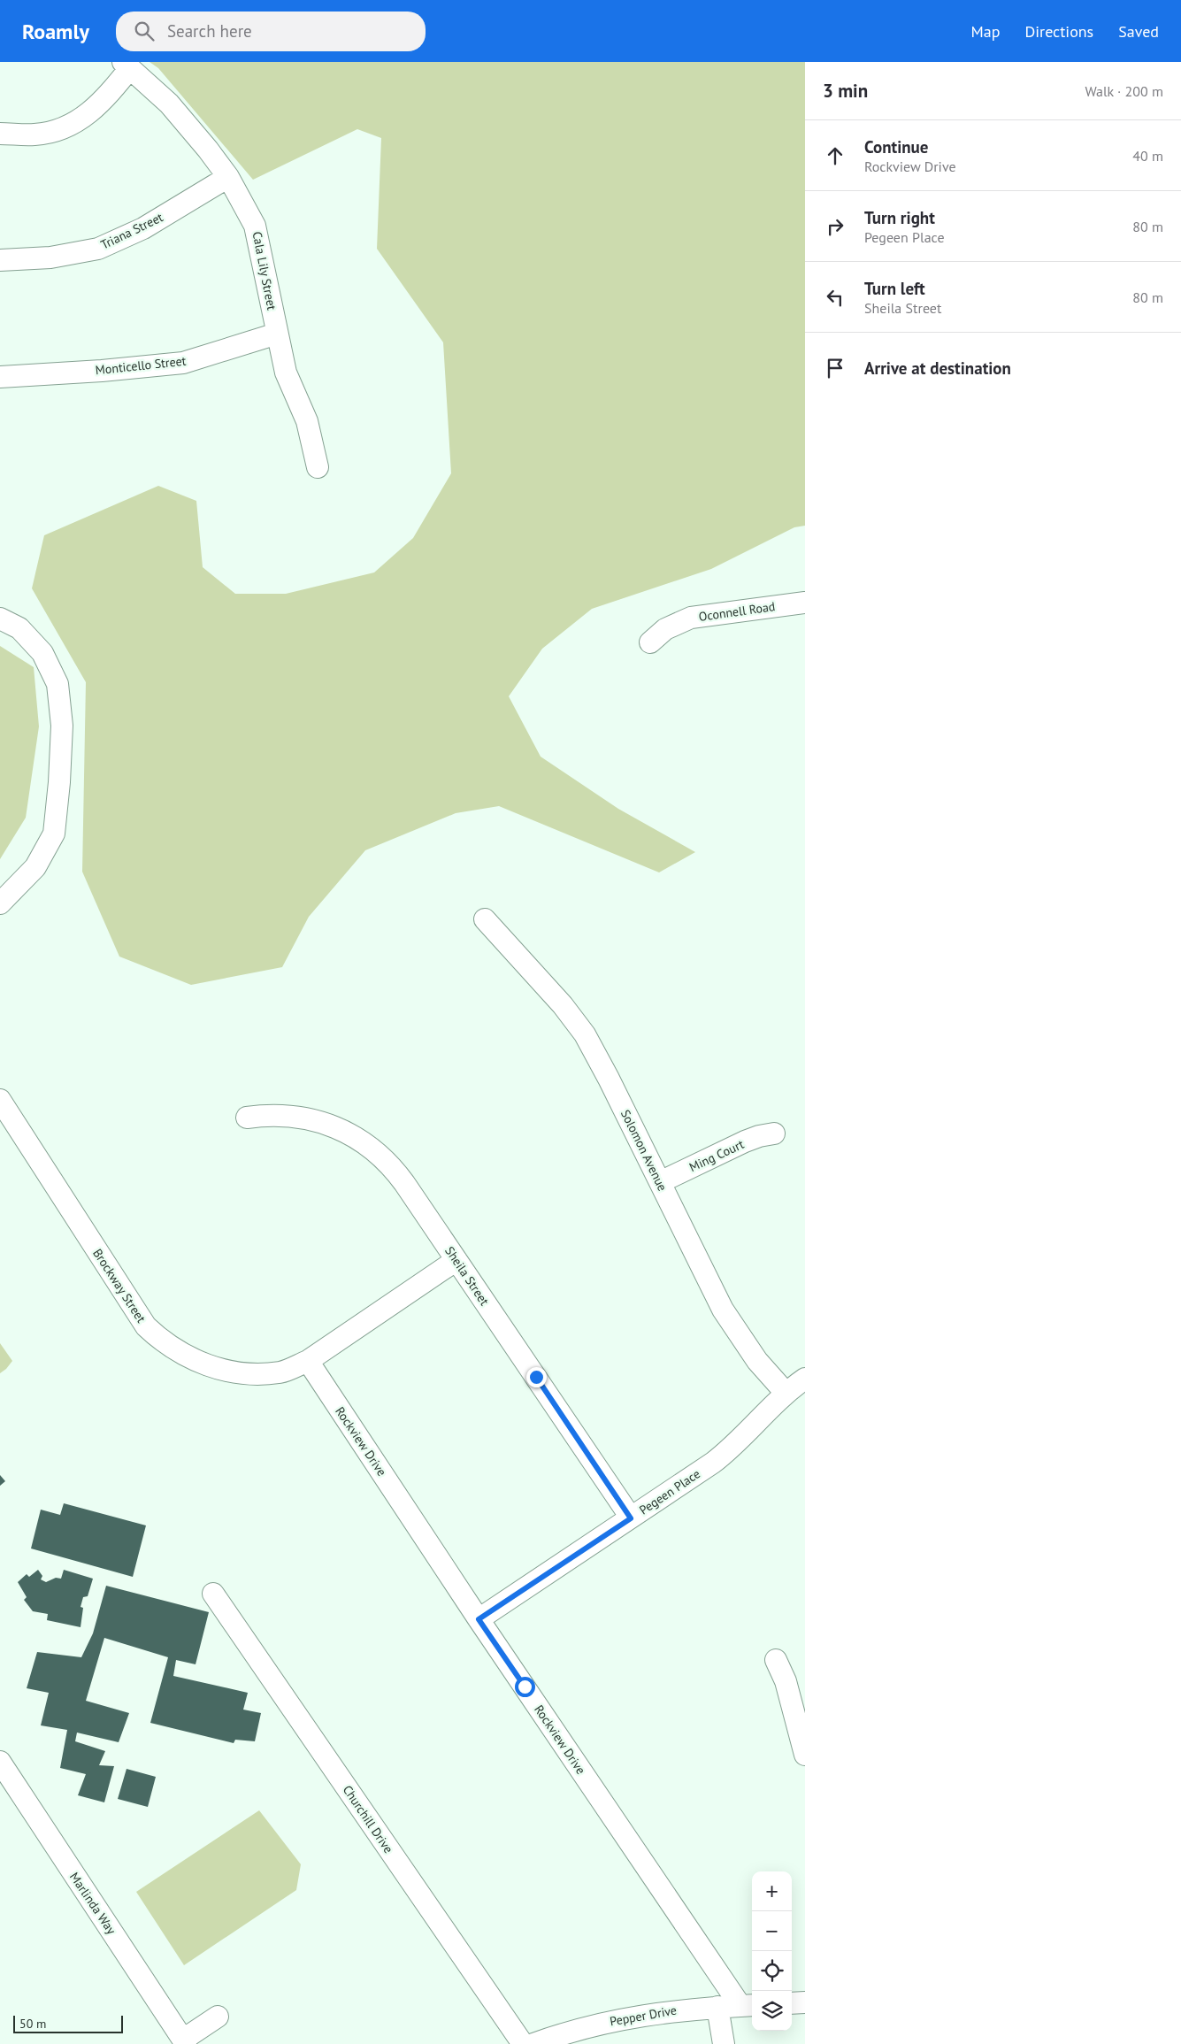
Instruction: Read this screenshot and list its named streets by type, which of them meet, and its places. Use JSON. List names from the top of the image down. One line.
{"streets":{"street":["Triana Street","Cala Lily Street","Monticello Street","Oconnell Road","Solomon Avenue","Ming Court","Sheila Street","Brockway Street","Rockview Drive","Pegeen Place","Churchill Drive","Marlinda Way","Pepper Drive"]},"crossings":[["Triana Street","Cala Lily Street"],["Cala Lily Street","Monticello Street"],["Solomon Avenue","Ming Court"],["Solomon Avenue","Pegeen Place"],["Sheila Street","Brockway Street"],["Sheila Street","Pegeen Place"],["Brockway Street","Rockview Drive"],["Rockview Drive","Pegeen Place"],["Rockview Drive","Pepper Drive"]],"scale_bar":"50 m","page":{"header":"Roamly","search":"Search here","nav":["Map","Directions","Saved"],"heading":["3 min","Walk · 200 m"],"list":[["Continue","Rockview Drive","40 m"],["Turn right","Pegeen Place","80 m"],["Turn left","Sheila Street","80 m"],"Arrive at destination"],"map_buttons":["+","−"],"scale":"50 m"}}
